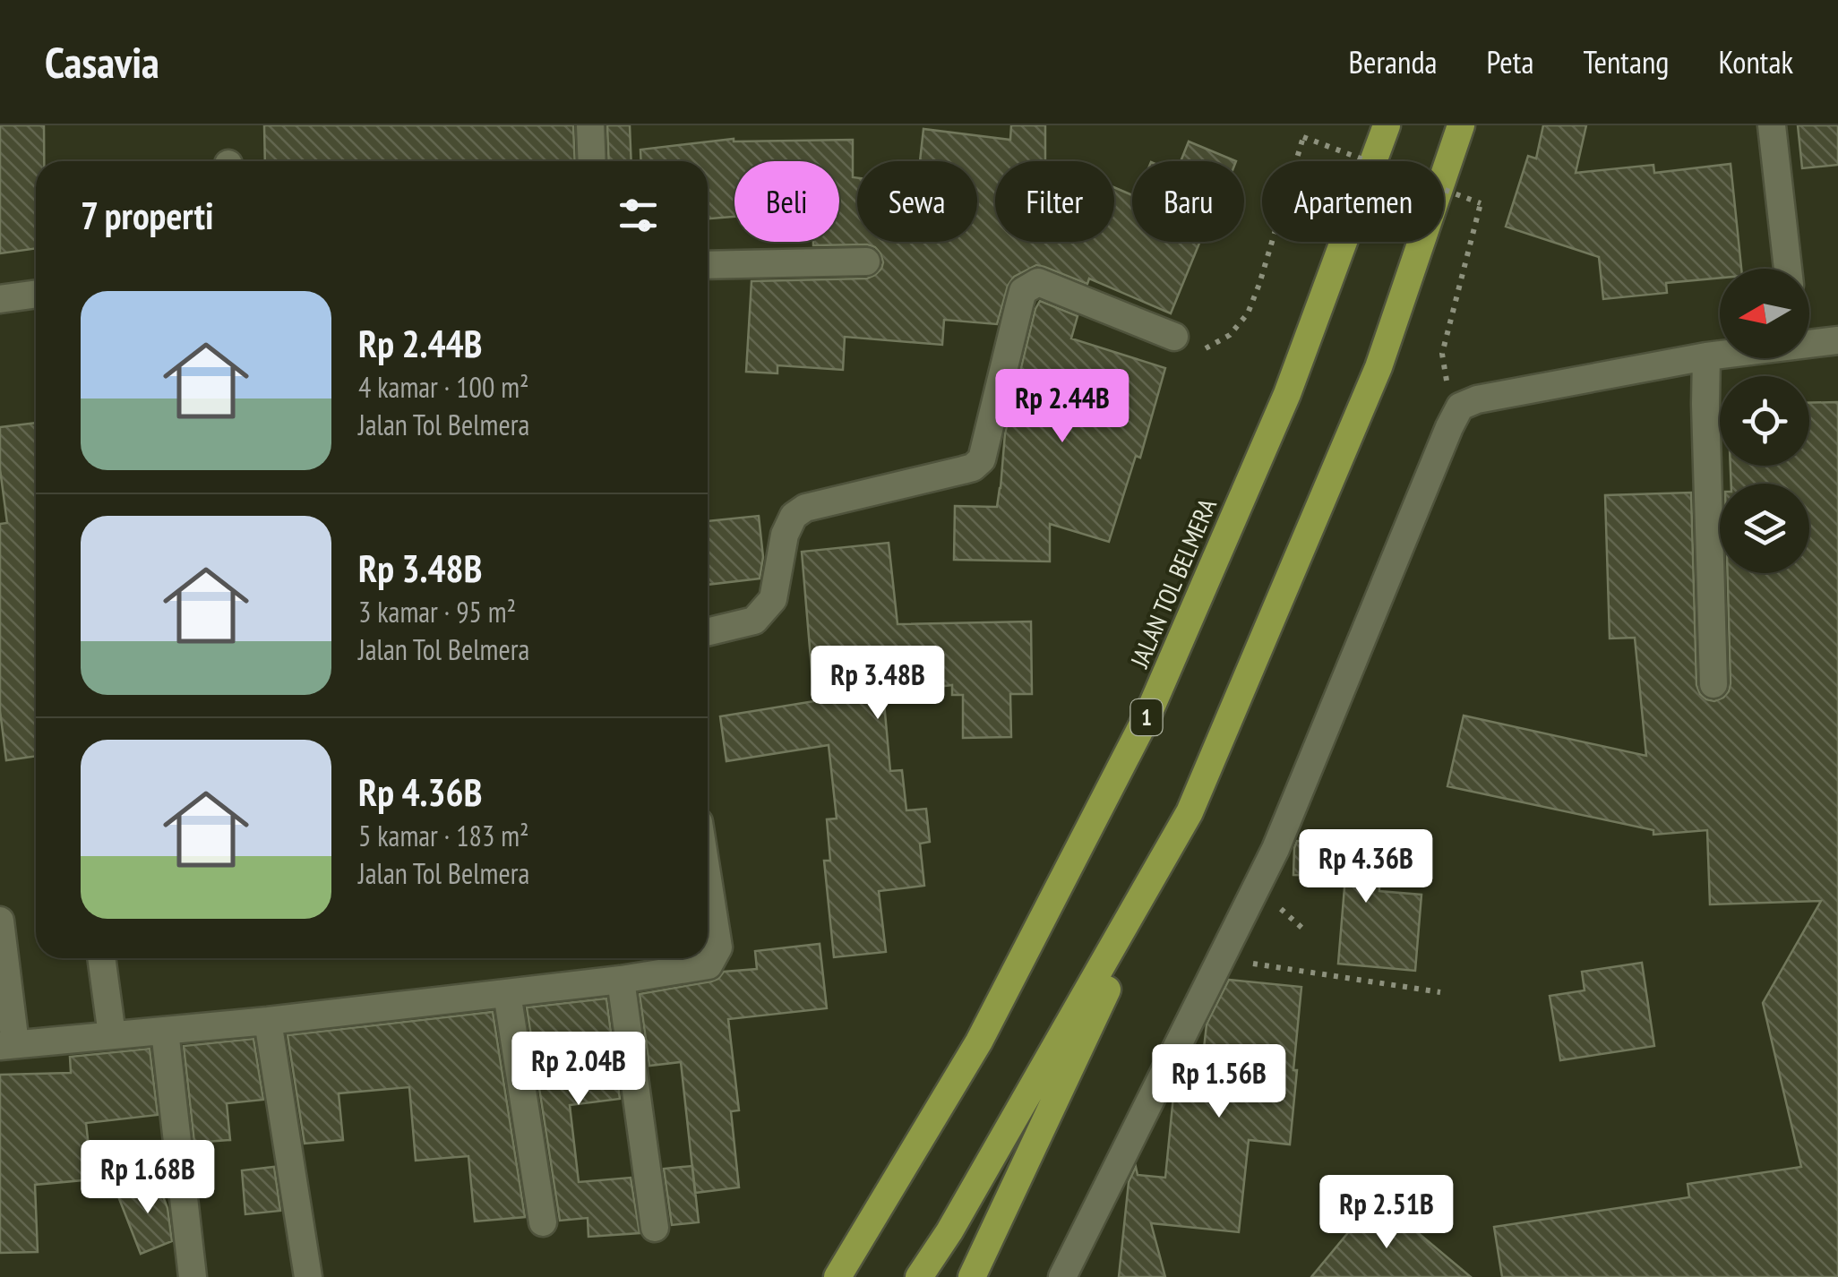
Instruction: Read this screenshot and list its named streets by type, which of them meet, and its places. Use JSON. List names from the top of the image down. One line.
{"streets":{"highway":["JALAN TOL BELMERA","1"]},"north":"left","page":{"header":"Casavia","nav":["Beranda","Peta","Tentang","Kontak"],"chip":["Beli","Sewa","Filter","Baru","Apartemen"],"heading":"7 properti","list":[{"name":"Rp 2.44B","note":"4 kamar · 100 m² · Jalan Tol Belmera"},{"name":"Rp 3.48B","note":"3 kamar · 95 m² · Jalan Tol Belmera"},{"name":"Rp 4.36B","note":"5 kamar · 183 m² · Jalan Tol Belmera"}],"price":["Rp 2.44B","Rp 3.48B","Rp 4.36B","Rp 2.04B","Rp 1.56B","Rp 1.68B","Rp 2.51B"]}}
